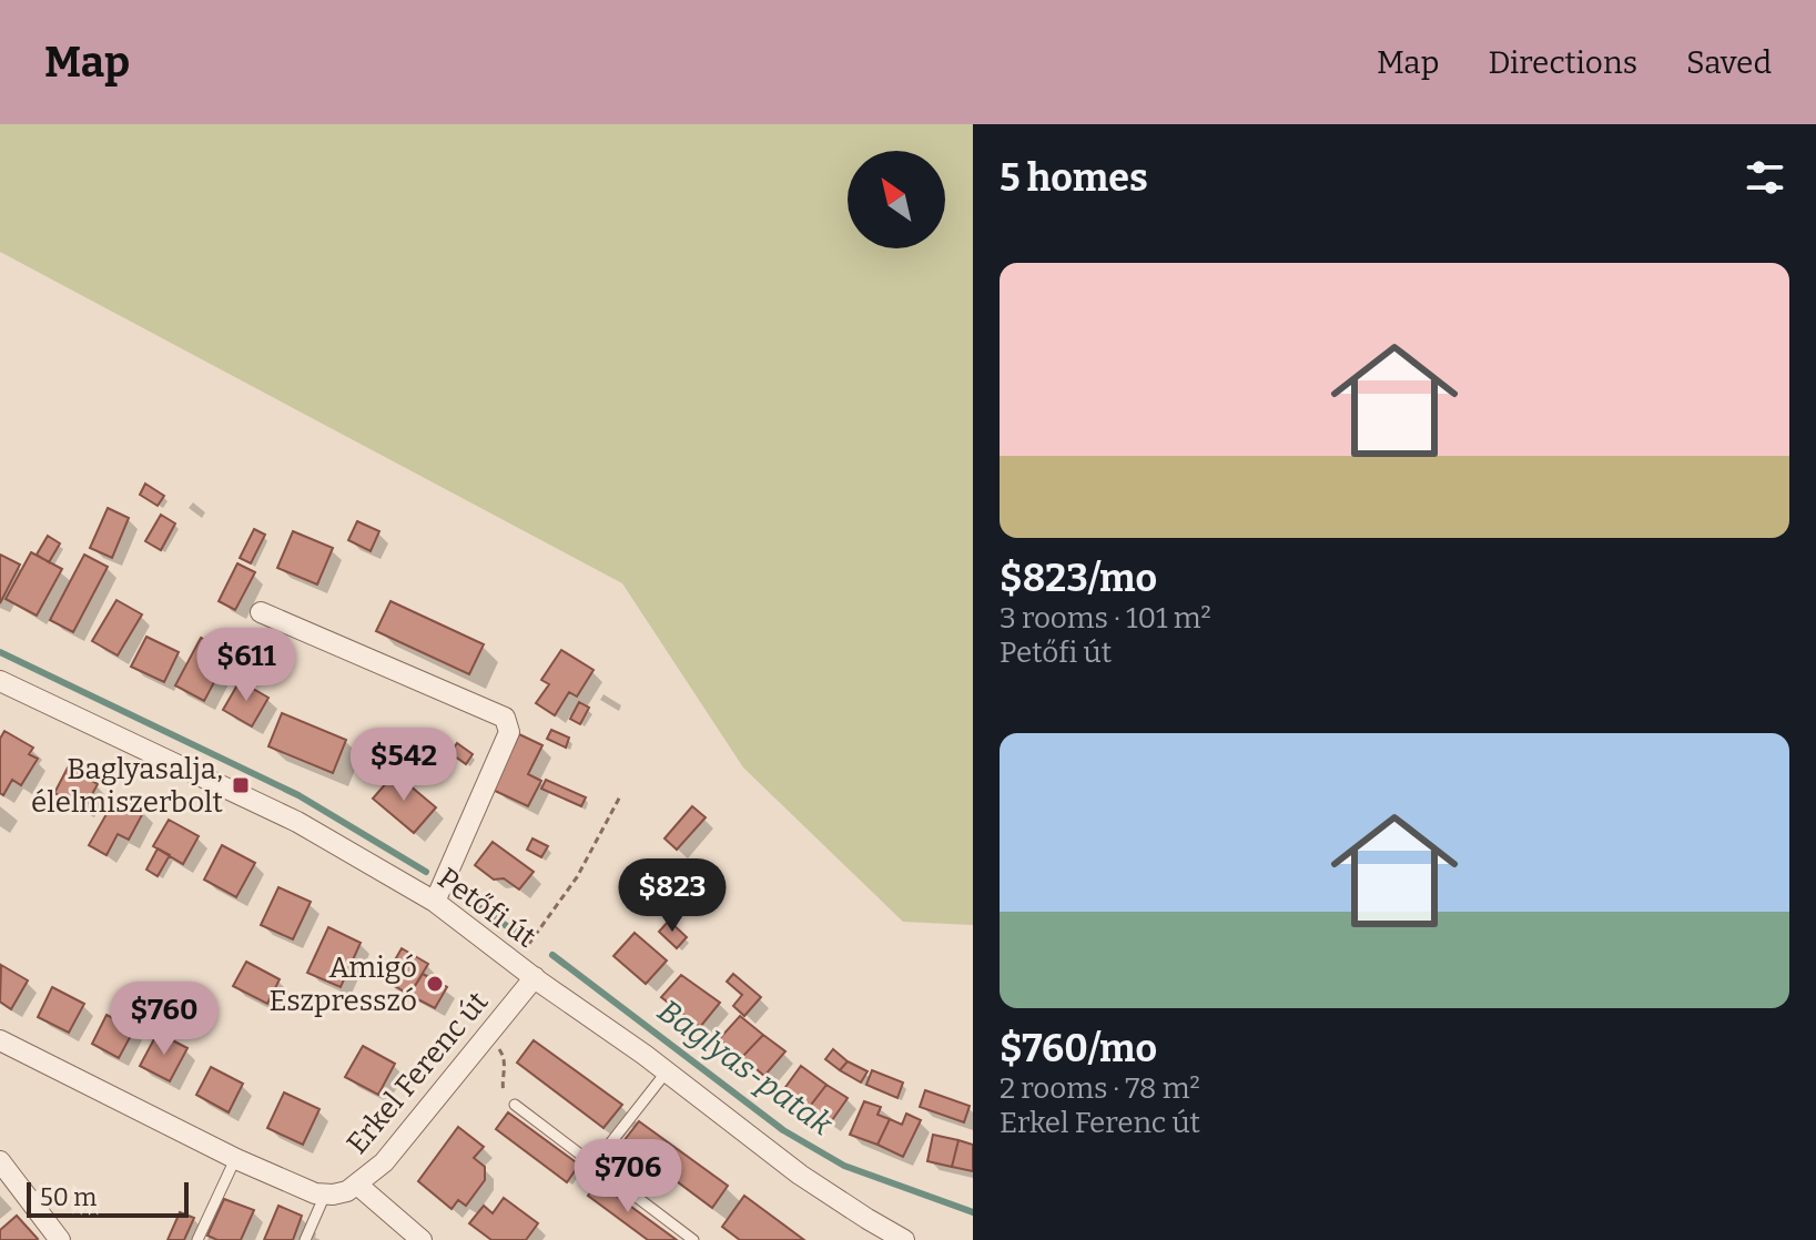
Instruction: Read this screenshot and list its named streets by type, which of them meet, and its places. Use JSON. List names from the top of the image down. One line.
{"streets":{"street":["Petőfi út","Erkel Ferenc út"]},"crossings":[["Petőfi út","Erkel Ferenc út"]],"water":["Baglyas-patak"],"places":{"transit":["Baglyasalja, élelmiszerbolt"],"other":["Amigó Eszpresszó"]},"scale_bar":"50 m","north":"top left","page":{"header":"Map","nav":["Map","Directions","Saved"],"heading":"5 homes","list":[{"name":"$823/mo","note":"3 rooms · 101 m² · Petőfi út"},{"name":"$760/mo","note":"2 rooms · 78 m² · Erkel Ferenc út"}],"price":["$611","$542","$823","$760","$706"],"scale":"50 m"}}
